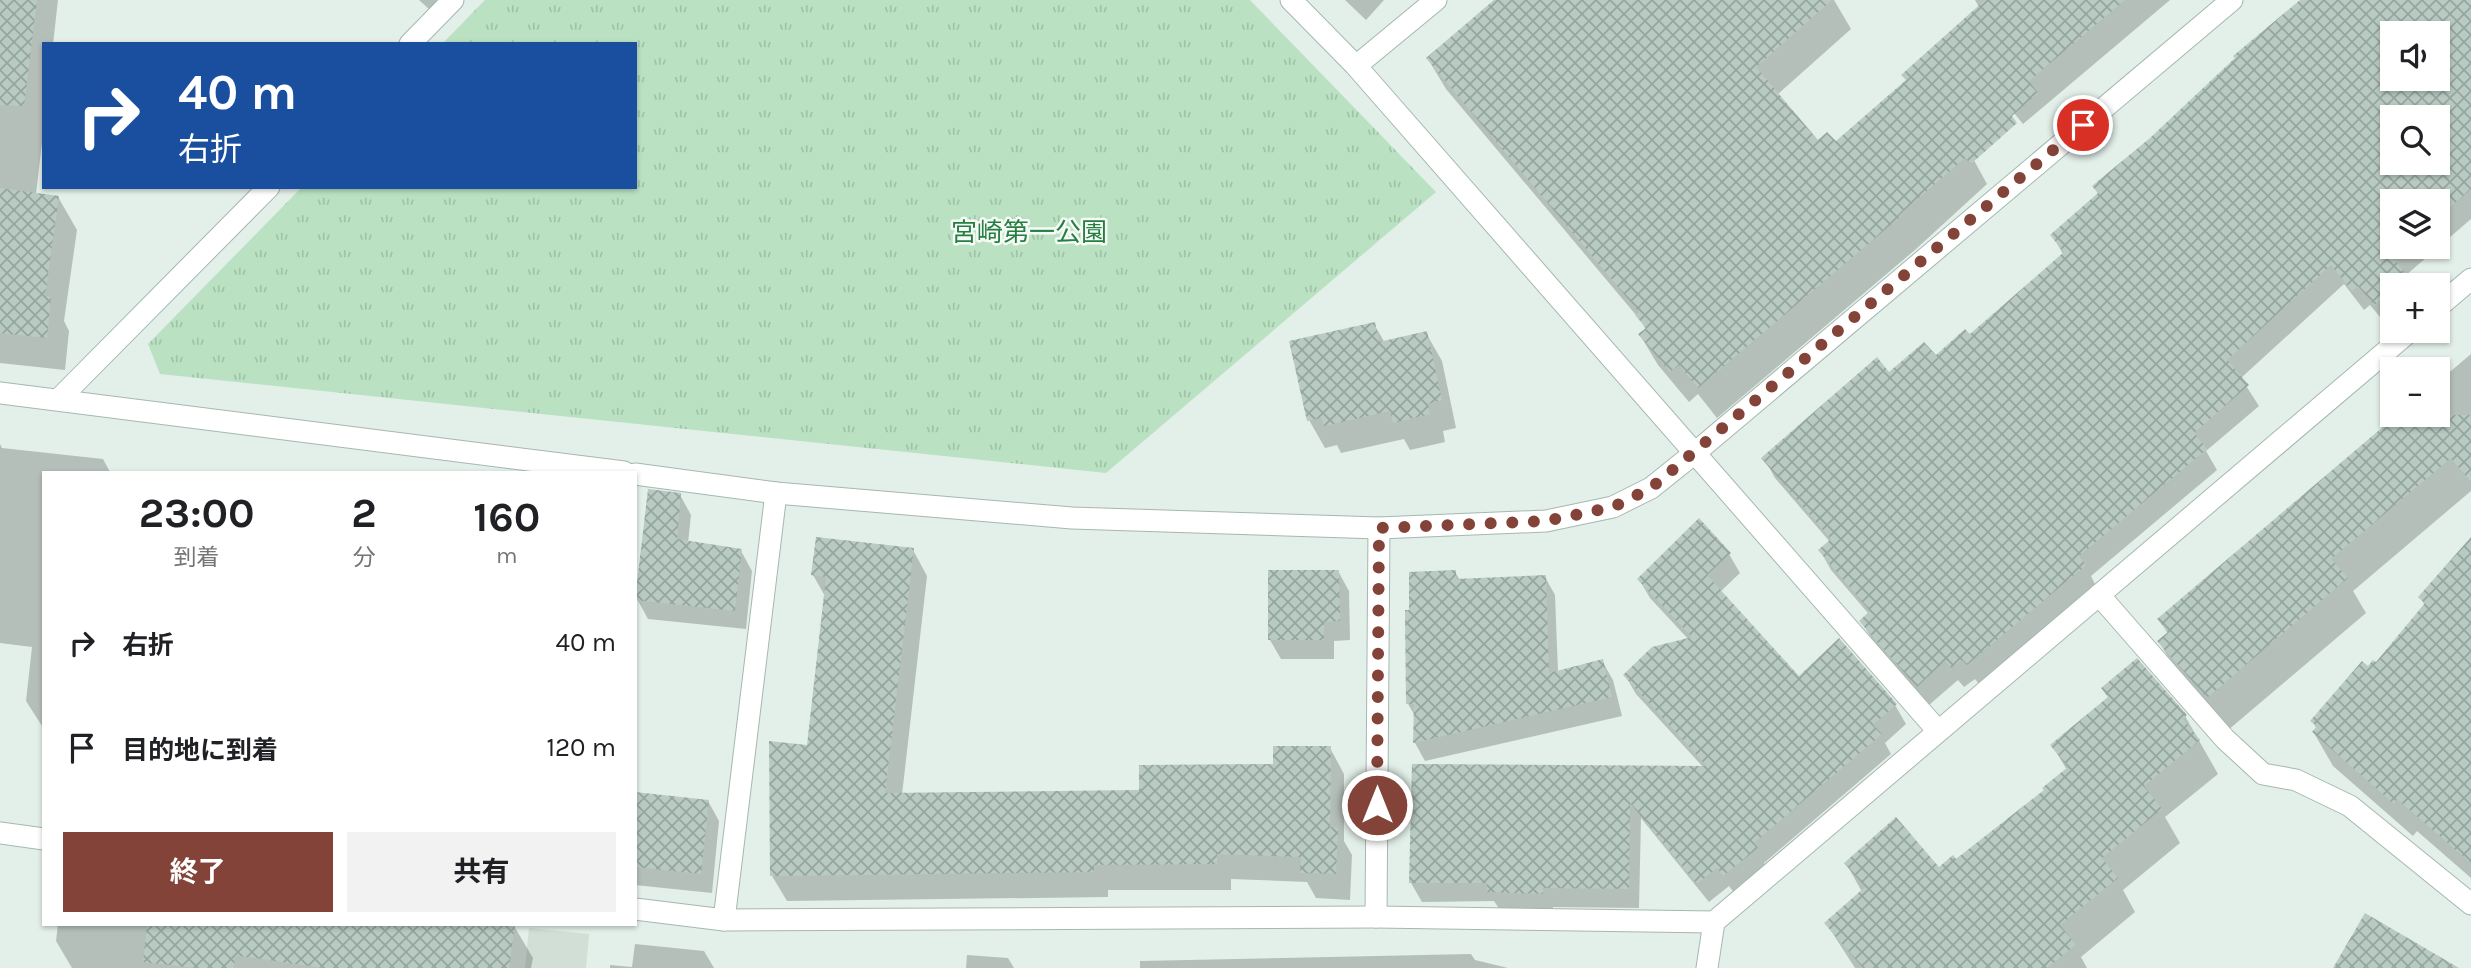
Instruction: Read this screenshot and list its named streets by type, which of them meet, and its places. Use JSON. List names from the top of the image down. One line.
{"parks":["宮崎第一公園"],"page":{"map_buttons":["+","−"],"turn":["40 m","右折"],"eta":["23:00","到着","2","分","160","m"],"list":[{"name":"右折","value":"40 m"},{"name":"目的地に到着","value":"120 m"}],"buttons":["終了","共有"]}}
